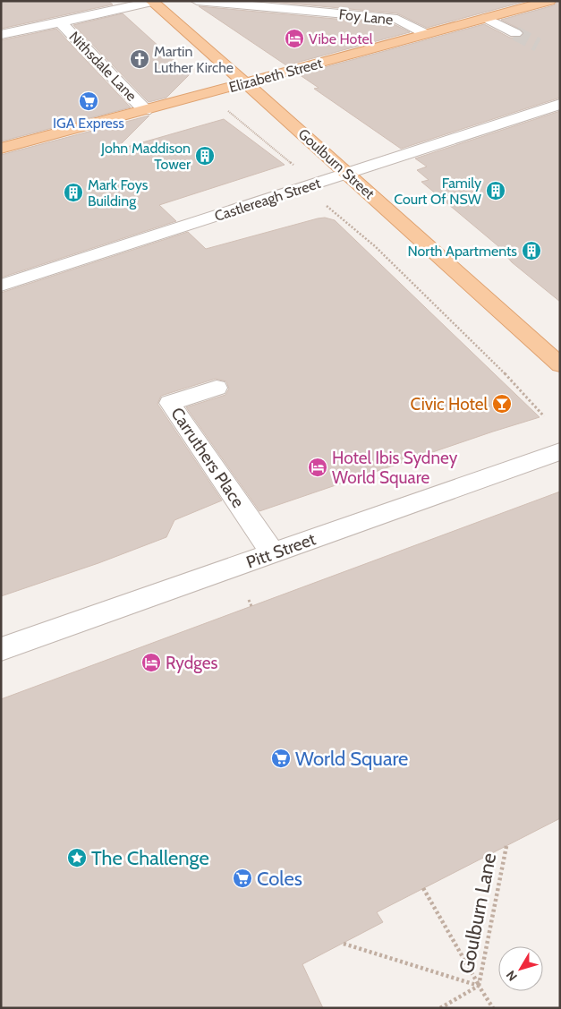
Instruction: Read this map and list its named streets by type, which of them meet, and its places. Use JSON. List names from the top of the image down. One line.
{"streets":{"main road":["Elizabeth Street","Goulburn Street"],"street":["Foy Lane","Nithsdale Lane","Castlereagh Street","Carruthers Place","Pitt Street"],"path":["Goulburn Lane"]},"crossings":[["Foy Lane","Elizabeth Street"],["Nithsdale Lane","Elizabeth Street"],["Elizabeth Street","Goulburn Street"],["Goulburn Street","Castlereagh Street"],["Carruthers Place","Pitt Street"]],"places":{"hotel":["Vibe Hotel","Hotel Ibis Sydney World Square","Rydges"],"church":["Martin Luther Kirche"],"supermarket":["IGA Express","World Square","Coles"],"building":["John Maddison Tower","Family Court Of NSW","Mark Foys Building","North Apartments"],"bar":["Civic Hotel"],"place":["The Challenge"]},"north":"bottom left"}
